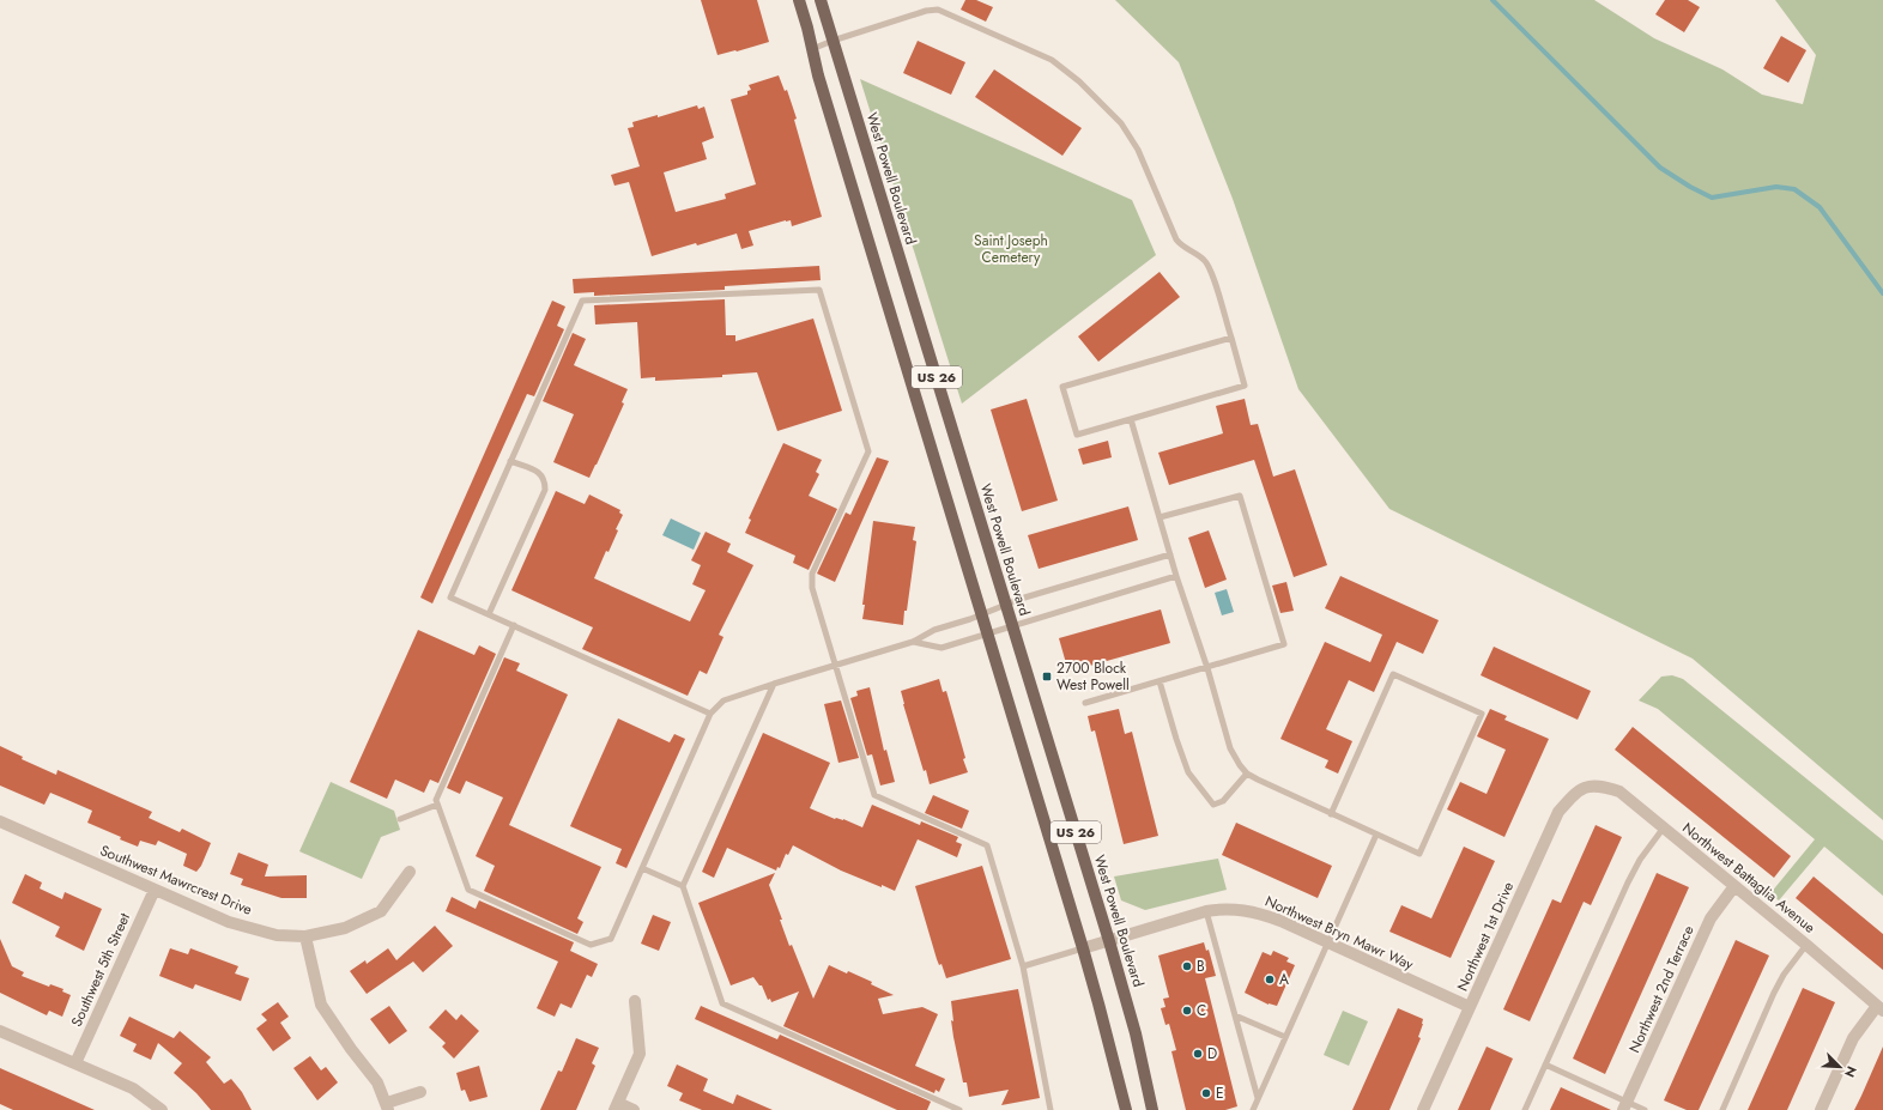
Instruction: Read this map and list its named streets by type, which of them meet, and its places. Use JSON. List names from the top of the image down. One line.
{"streets":{"main road":["West Powell Boulevard","US 26"],"street":["Northwest Battaglia Avenue","Southwest Mawrcrest Drive","Northwest Bryn Mawr Way","Northwest 1st Drive","Southwest 5th Street","Northwest 2nd Terrace"]},"crossings":[["West Powell Boulevard","Northwest Bryn Mawr Way"],["Northwest Battaglia Avenue","Northwest 1st Drive"],["Northwest Battaglia Avenue","Northwest 2nd Terrace"],["Southwest Mawrcrest Drive","Southwest 5th Street"],["Northwest Bryn Mawr Way","Northwest 1st Drive"]],"parks":["Saint Joseph Cemetery"],"places":{"transit":["2700 Block West Powell"],"other":["B","A","C","D","E"]},"north":"bottom right"}
